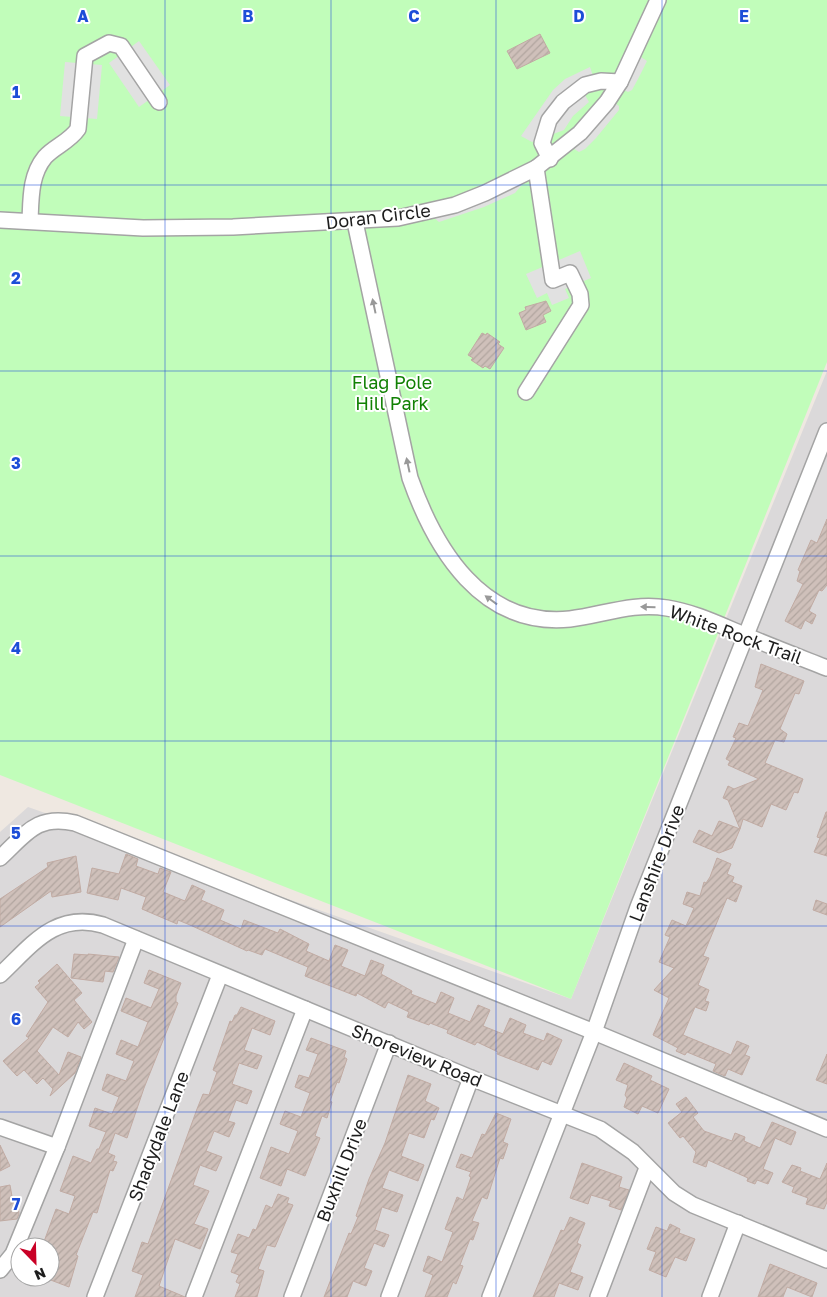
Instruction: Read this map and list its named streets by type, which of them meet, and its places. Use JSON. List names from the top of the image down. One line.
{"streets":{"street":["Doran Circle","White Rock Trail","Lanshire Drive","Shoreview Road","Shadydale Lane","Buxhill Drive"]},"crossings":[["Doran Circle","White Rock Trail"],["White Rock Trail","Lanshire Drive"],["Lanshire Drive","Shoreview Road"],["Shoreview Road","Shadydale Lane"],["Shoreview Road","Buxhill Drive"]],"one_way":["White Rock Trail"],"parks":["Flag Pole Hill Park"],"north":"bottom right","grid":{"columns":["A","B","C","D","E"],"rows":["1","2","3","4","5","6","7"]}}
